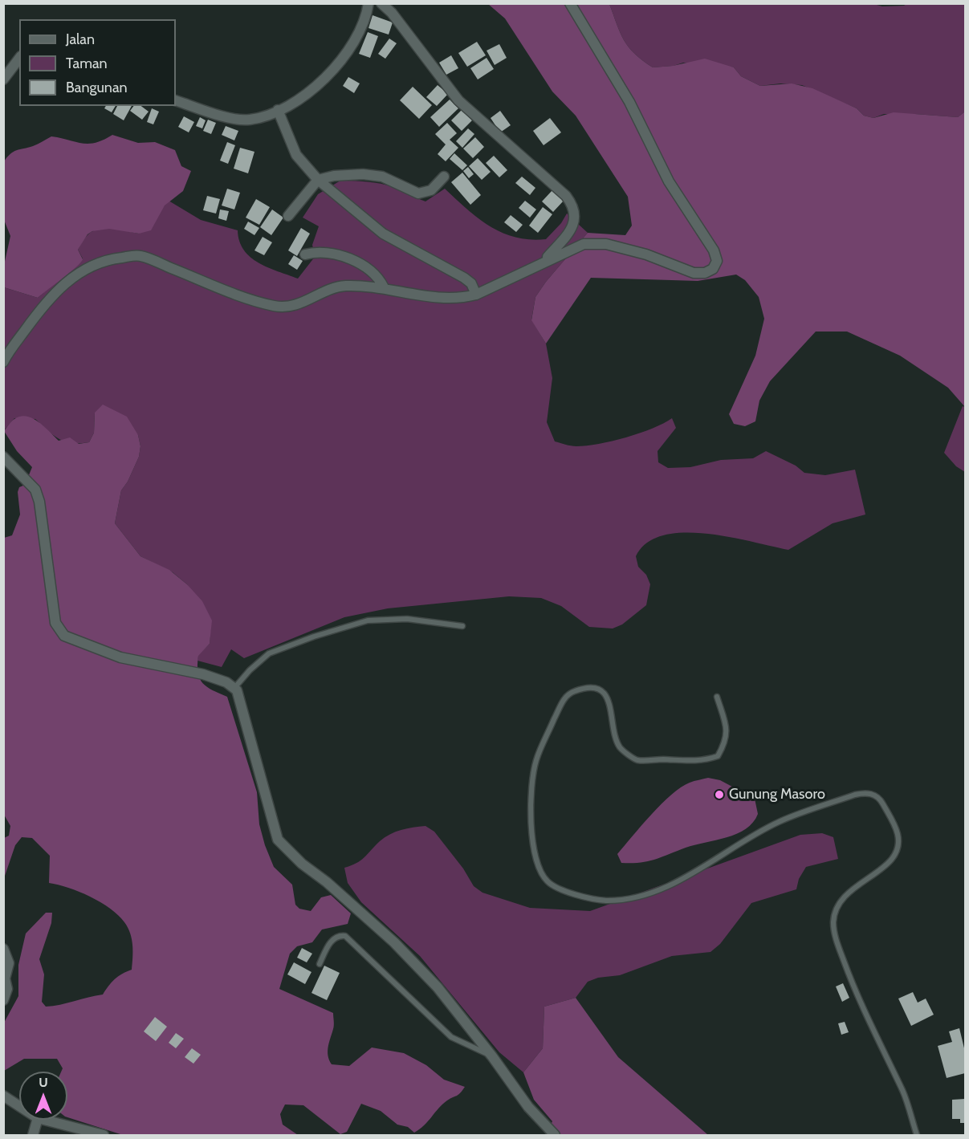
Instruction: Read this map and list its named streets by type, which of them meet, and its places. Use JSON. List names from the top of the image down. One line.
{"places":["Gunung Masoro"],"legend":["Jalan","Taman","Bangunan"],"north":"top"}
